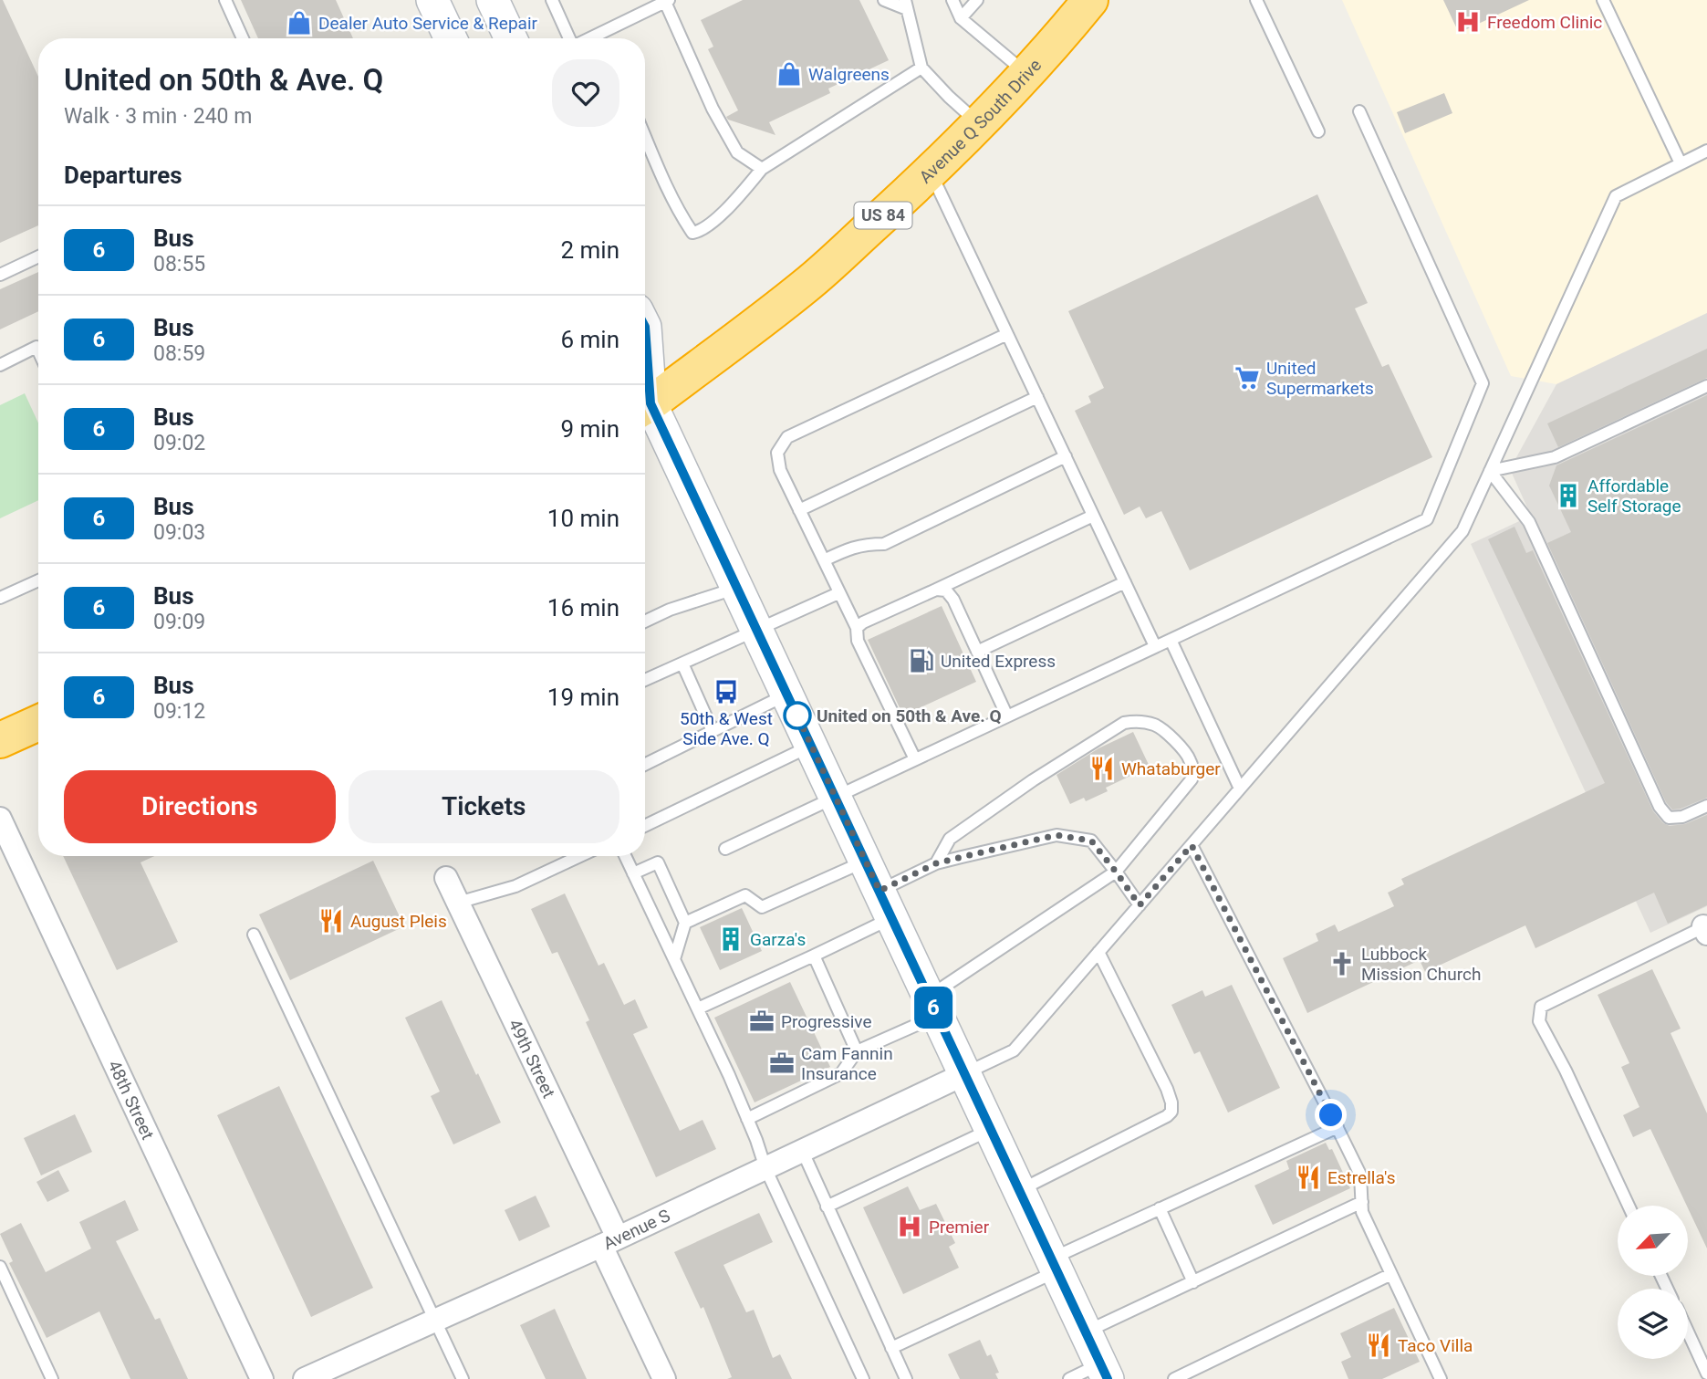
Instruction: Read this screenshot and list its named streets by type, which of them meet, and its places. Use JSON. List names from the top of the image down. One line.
{"streets":{"highway":["Avenue Q South Drive","US 84"],"street":["49th Street","48th Street","Avenue S"]},"crossings":[["49th Street","Avenue S"]],"places":{"hospital":["Freedom Clinic","Premier"],"shop":["Dealer Auto Service & Repair","Walgreens"],"supermarket":["United Supermarkets"],"building":["Affordable Self Storage","Garza's"],"fuel station":["United Express"],"bus stop":["50th & West Side Ave. Q"],"other":["United on 50th & Ave. Q"],"restaurant":["Whataburger","August Pleis","Estrella's","Taco Villa"],"church":["Lubbock Mission Church"],"office":["Progressive","Cam Fannin Insurance"]},"lines":["bus line 6"],"north":"bottom left","page":{"on_map":"6","heading":[["United on 50th & Ave. Q","Walk · 3 min · 240 m"],"Departures"],"list":[{"mark":"6","name":"Bus","note":"08:55","value":"2 min"},{"mark":"6","name":"Bus","note":"08:59","value":"6 min"},{"mark":"6","name":"Bus","note":"09:02","value":"9 min"},{"mark":"6","name":"Bus","note":"09:03","value":"10 min"},{"mark":"6","name":"Bus","note":"09:09","value":"16 min"},{"mark":"6","name":"Bus","note":"09:12","value":"19 min"}],"buttons":["Directions","Tickets"]}}
